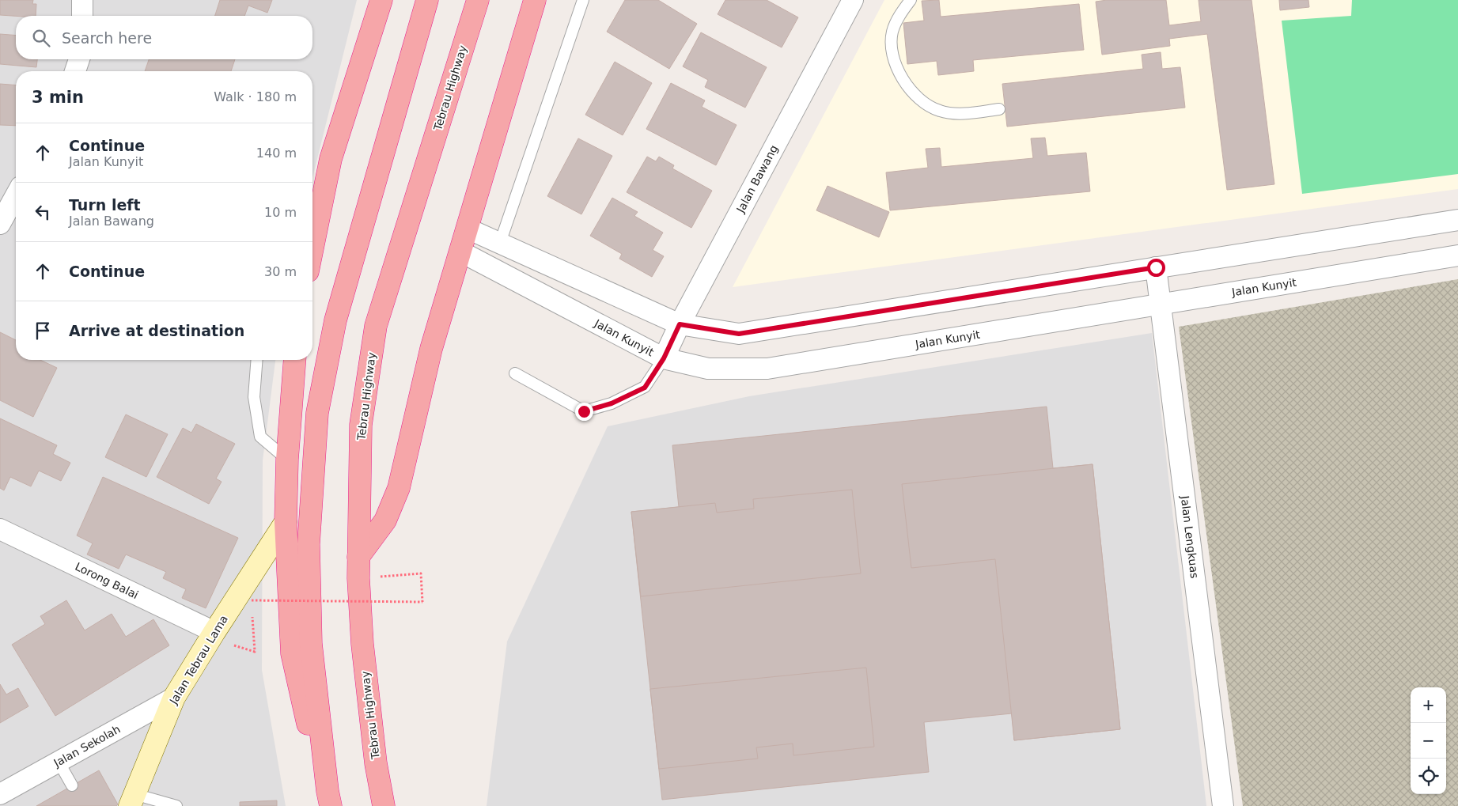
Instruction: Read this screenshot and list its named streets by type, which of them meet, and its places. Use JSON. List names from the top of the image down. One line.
{"streets":{"highway":["Tebrau Highway"],"main road":["Jalan Tebrau Lama"],"street":["Jalan Bawang","Jalan Kunyit","Jalan Lengkuas","Lorong Balai","Jalan Sekolah"]},"crossings":[["Jalan Bawang","Jalan Kunyit"],["Jalan Kunyit","Jalan Lengkuas"],["Lorong Balai","Jalan Tebrau Lama"],["Jalan Tebrau Lama","Jalan Sekolah"]],"page":{"search":"Search here","heading":["3 min","Walk · 180 m"],"list":[["Continue","Jalan Kunyit","140 m"],["Turn left","Jalan Bawang","10 m"],["Continue","30 m"],"Arrive at destination"],"map_buttons":["+","−"]}}
